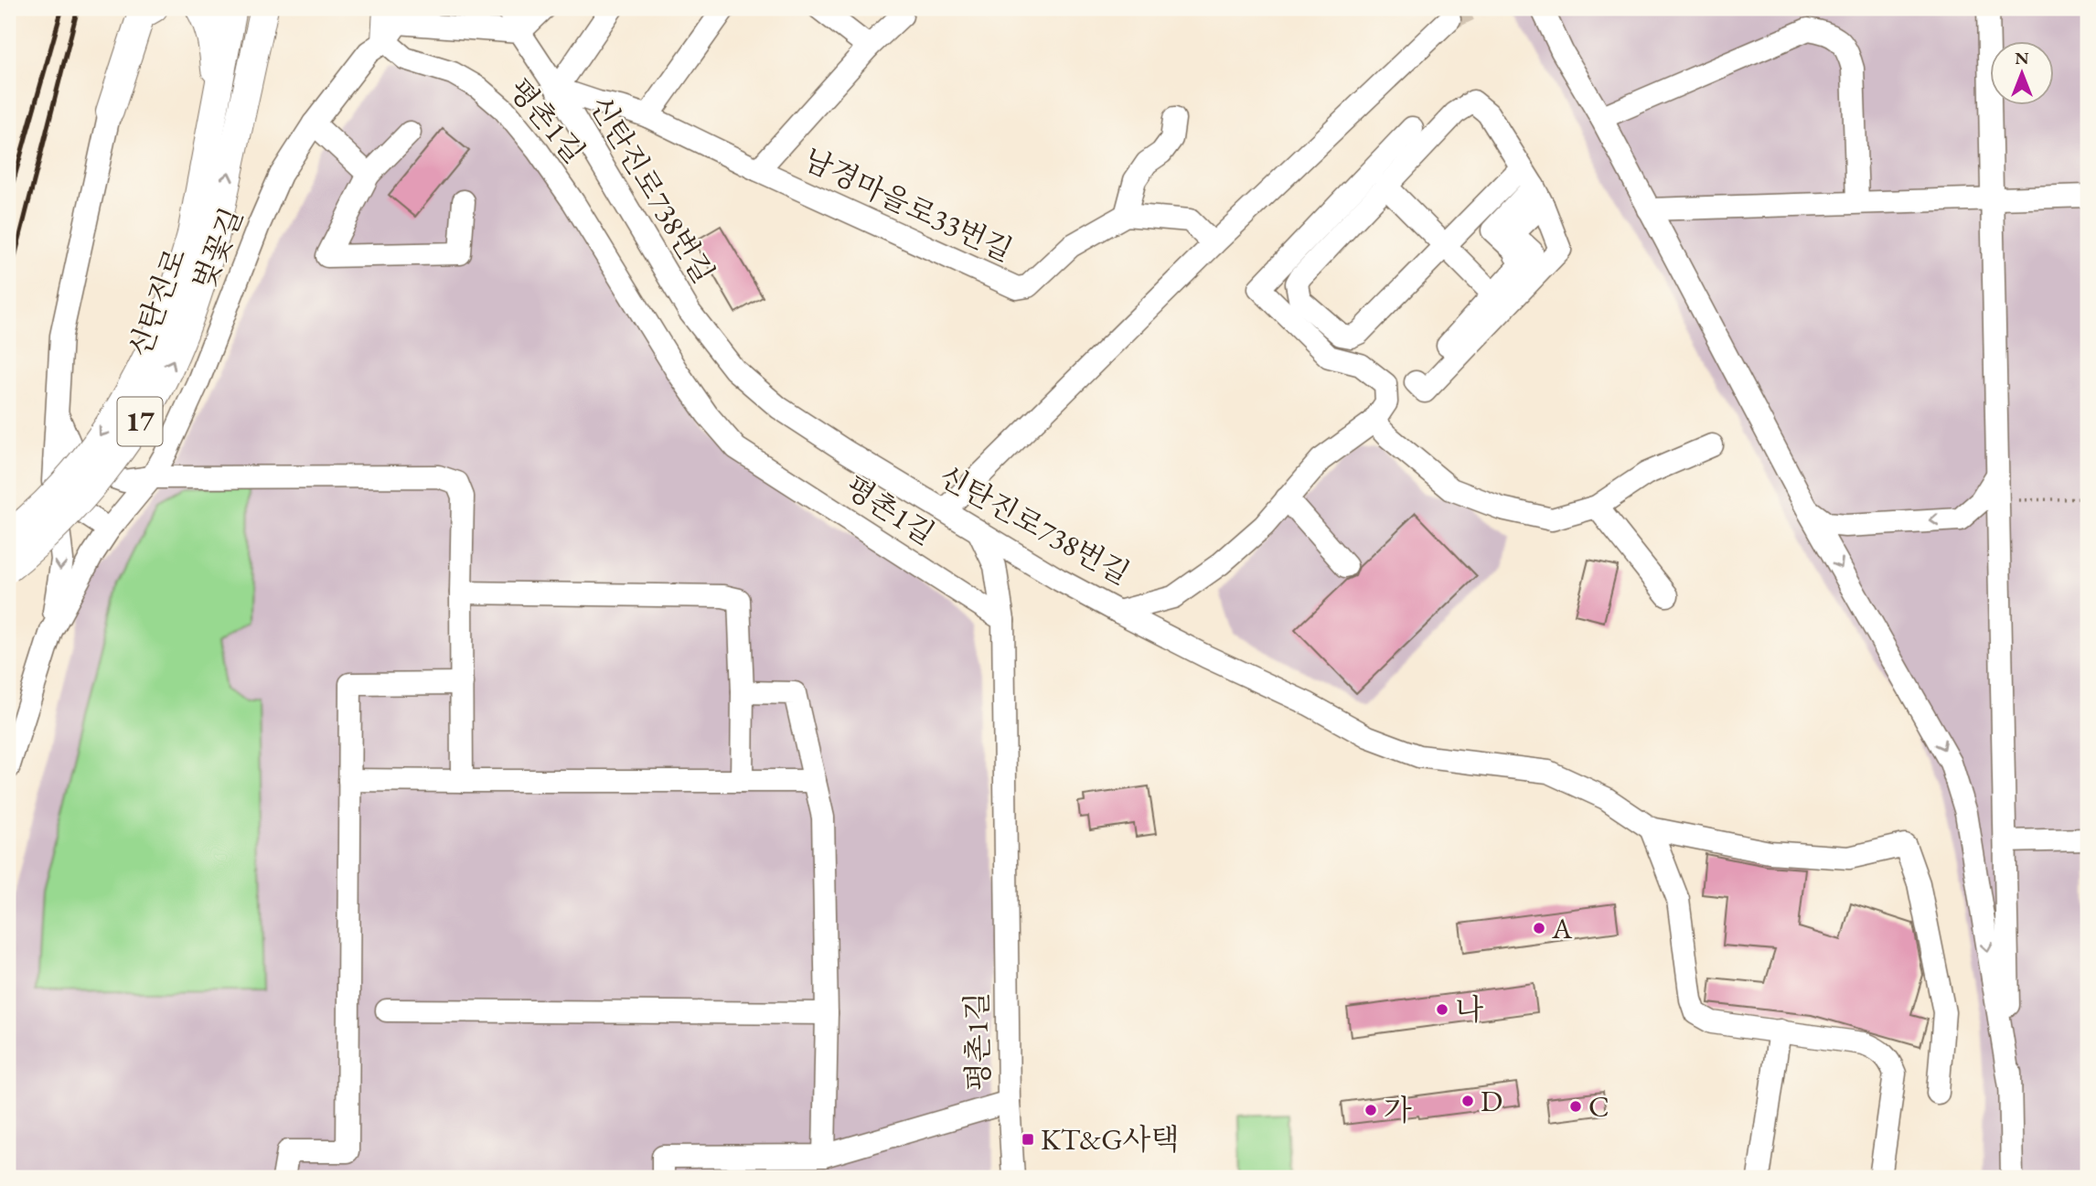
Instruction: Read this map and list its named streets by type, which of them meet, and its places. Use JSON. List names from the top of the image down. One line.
{"streets":{"main road":["신탄진로","17"],"street":["평촌1길","신탄진로738번길","남경마을로33번길","벚꽃길"]},"crossings":[["평촌1길","벚꽃길"],["신탄진로738번길","남경마을로33번길"]],"places":{"other":["A","나","D","C","가"],"transit":["KT&G사택"]},"north":"top"}
